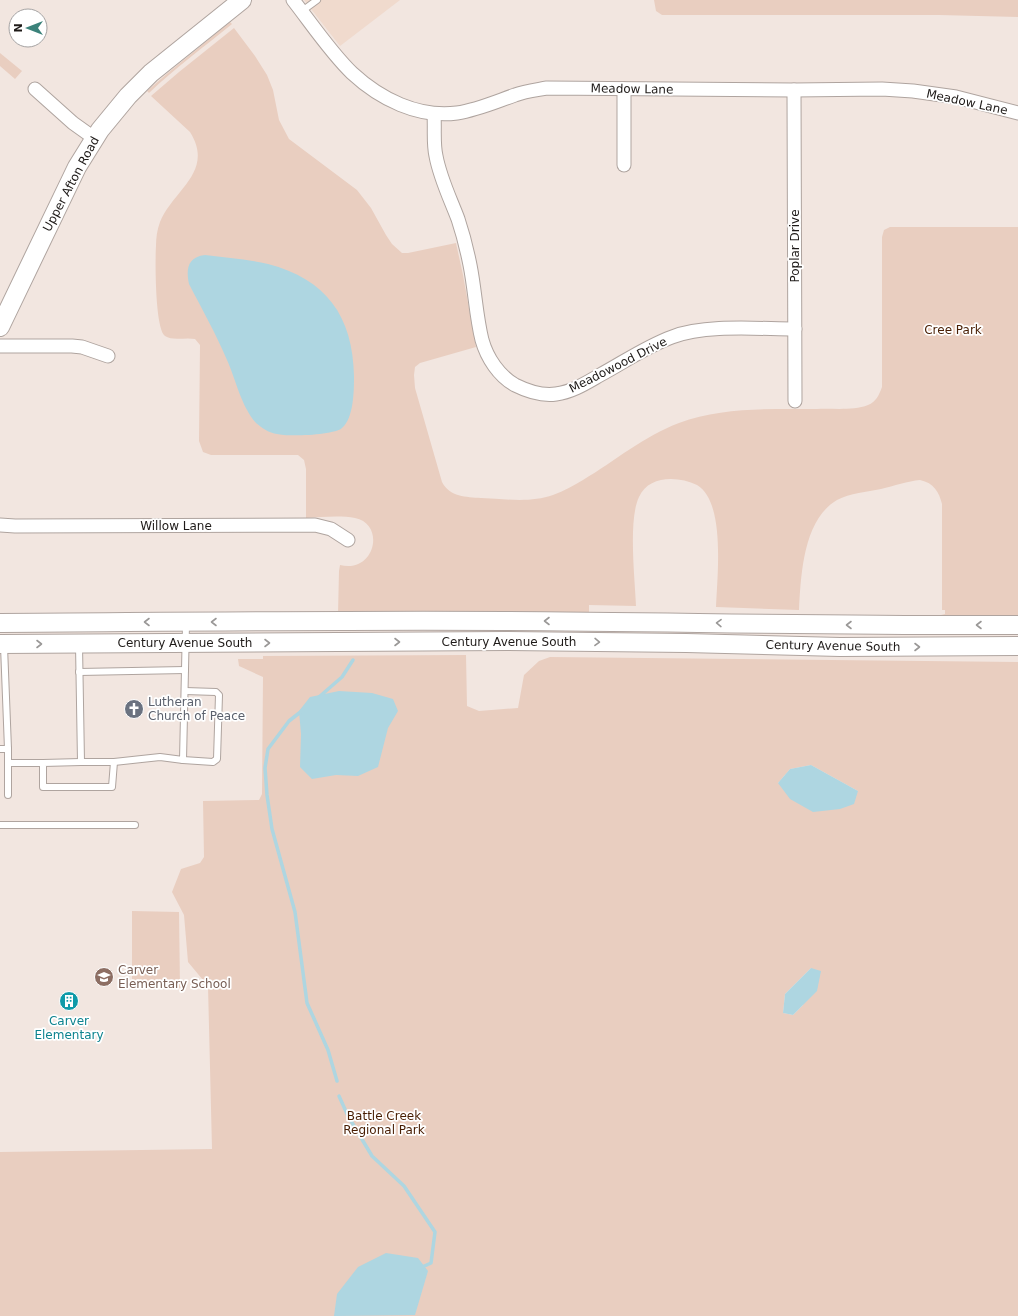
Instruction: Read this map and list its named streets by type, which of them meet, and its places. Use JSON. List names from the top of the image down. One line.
{"streets":{"main road":["Upper Afton Road","Century Avenue South"],"street":["Meadow Lane","Poplar Drive","Meadowood Drive","Willow Lane"]},"crossings":[["Meadow Lane","Poplar Drive"],["Meadow Lane","Meadowood Drive"],["Poplar Drive","Meadowood Drive"]],"parks":["Cree Park","Battle Creek Regional Park"],"places":{"church":["Lutheran Church of Peace"],"school or university":["Carver Elementary School"],"building":["Carver Elementary"]},"north":"left"}
